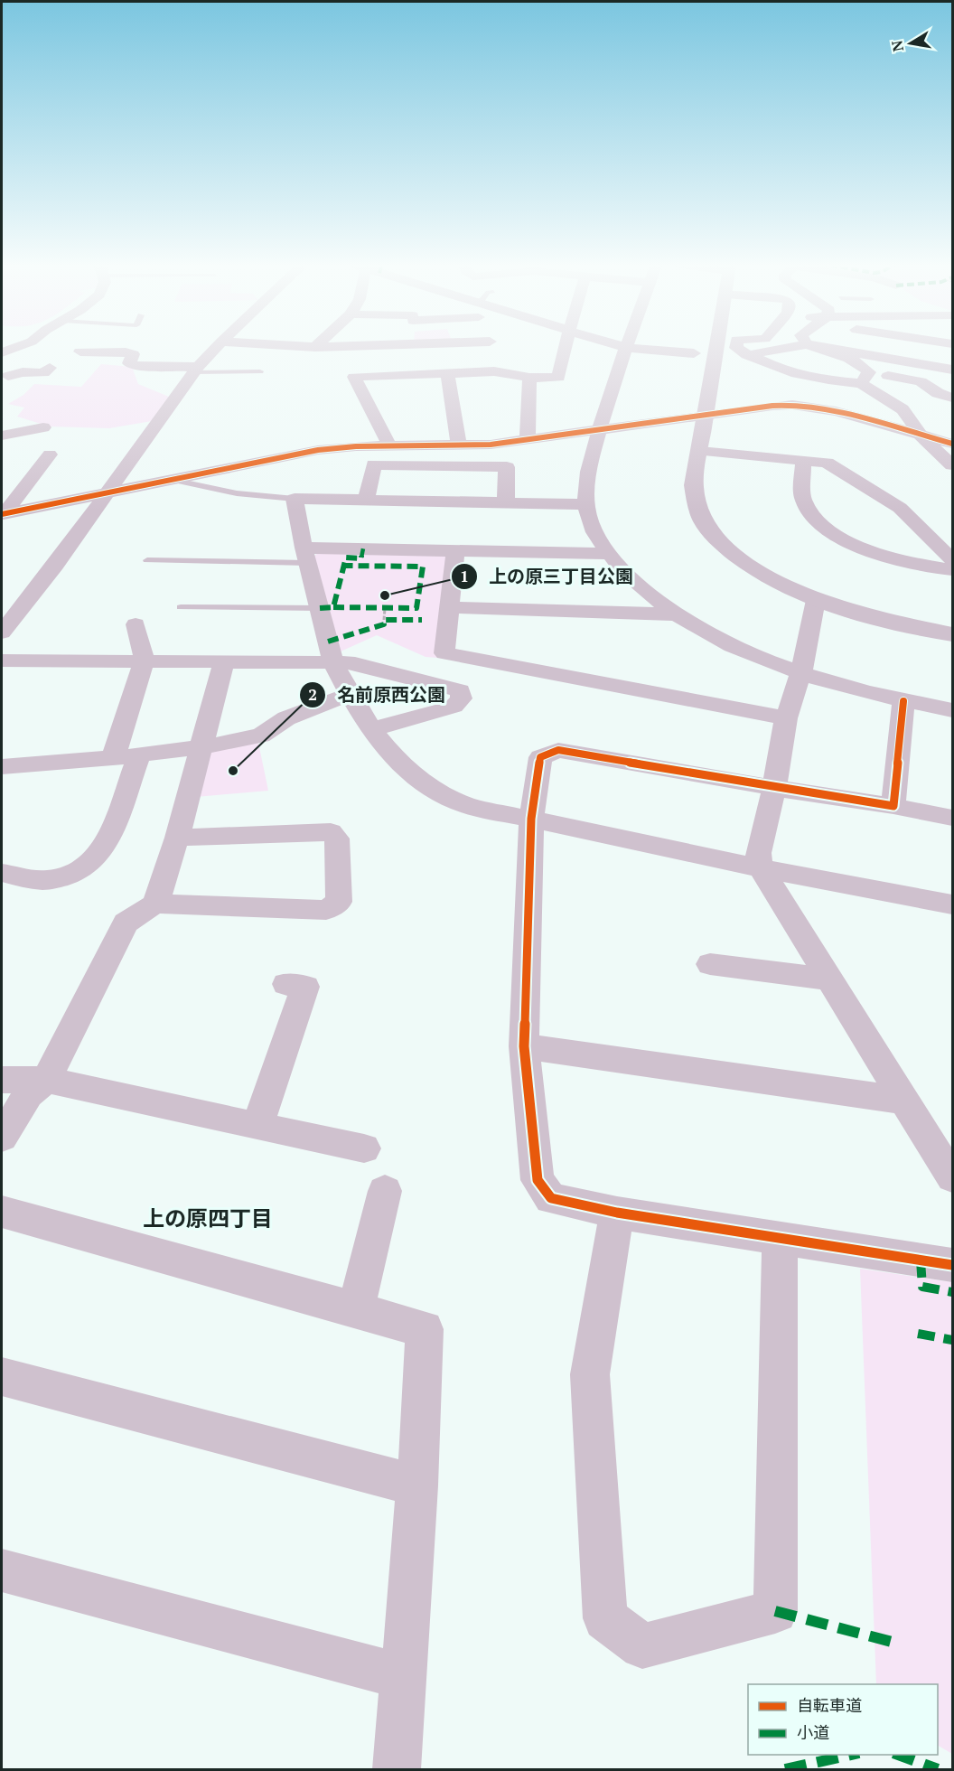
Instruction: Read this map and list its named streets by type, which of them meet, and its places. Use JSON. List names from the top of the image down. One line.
{"districts":["上の原四丁目"],"places":["上の原三丁目公園","名前原西公園"],"legend":["自転車道","小道"],"north":"left"}
